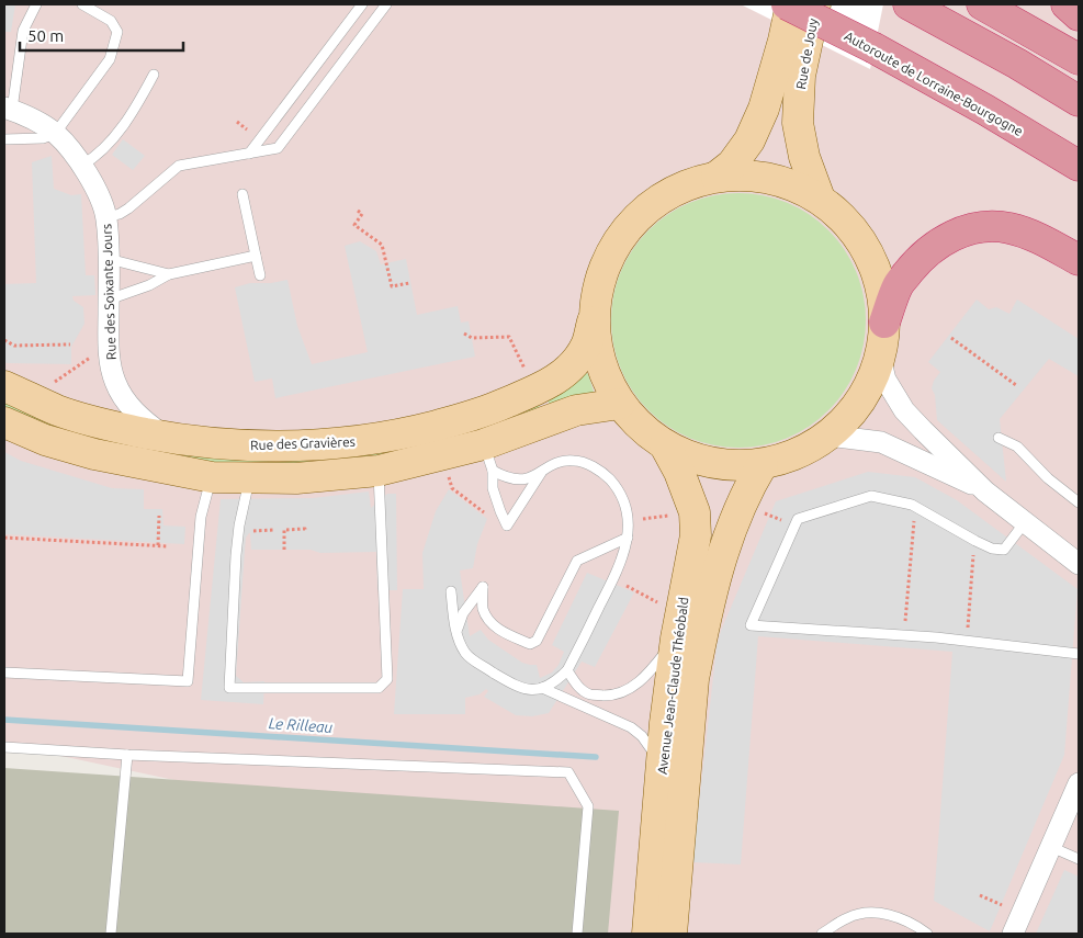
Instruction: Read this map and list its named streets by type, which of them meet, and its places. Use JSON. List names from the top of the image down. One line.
{"streets":{"highway":["Autoroute de Lorraine-Bourgogne"],"main road":["Rue de Jouy","Rue des Gravières","Avenue Jean-Claude Théobald"],"street":["Rue des Soixante Jours"]},"crossings":[["Rue des Soixante Jours","Rue des Gravières"]],"water":["Le Rilleau"],"scale_bar":"50 m"}
